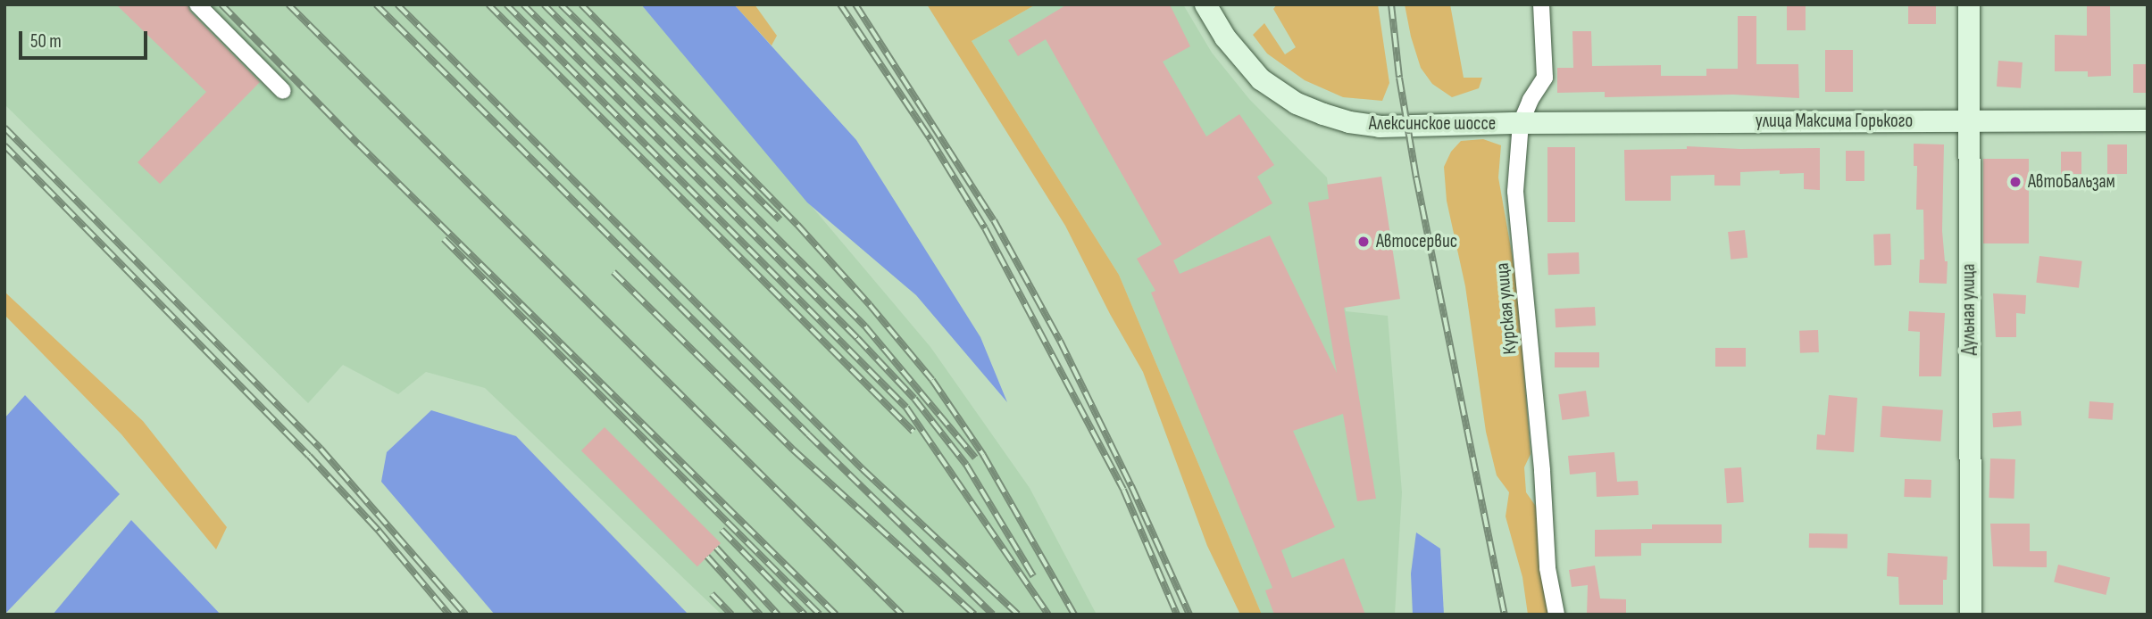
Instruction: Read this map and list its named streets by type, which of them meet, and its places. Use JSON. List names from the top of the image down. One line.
{"streets":{"main road":["улица Максима Горького","Алексинское шоссе","Дульная улица"],"street":["Курская улица"]},"crossings":[["улица Максима Горького","Алексинское шоссе"],["улица Максима Горького","Курская улица"],["улица Максима Горького","Дульная улица"],["Алексинское шоссе","Курская улица"]],"places":["АвтоБальзам","Автосервис"],"scale_bar":"50 m"}
